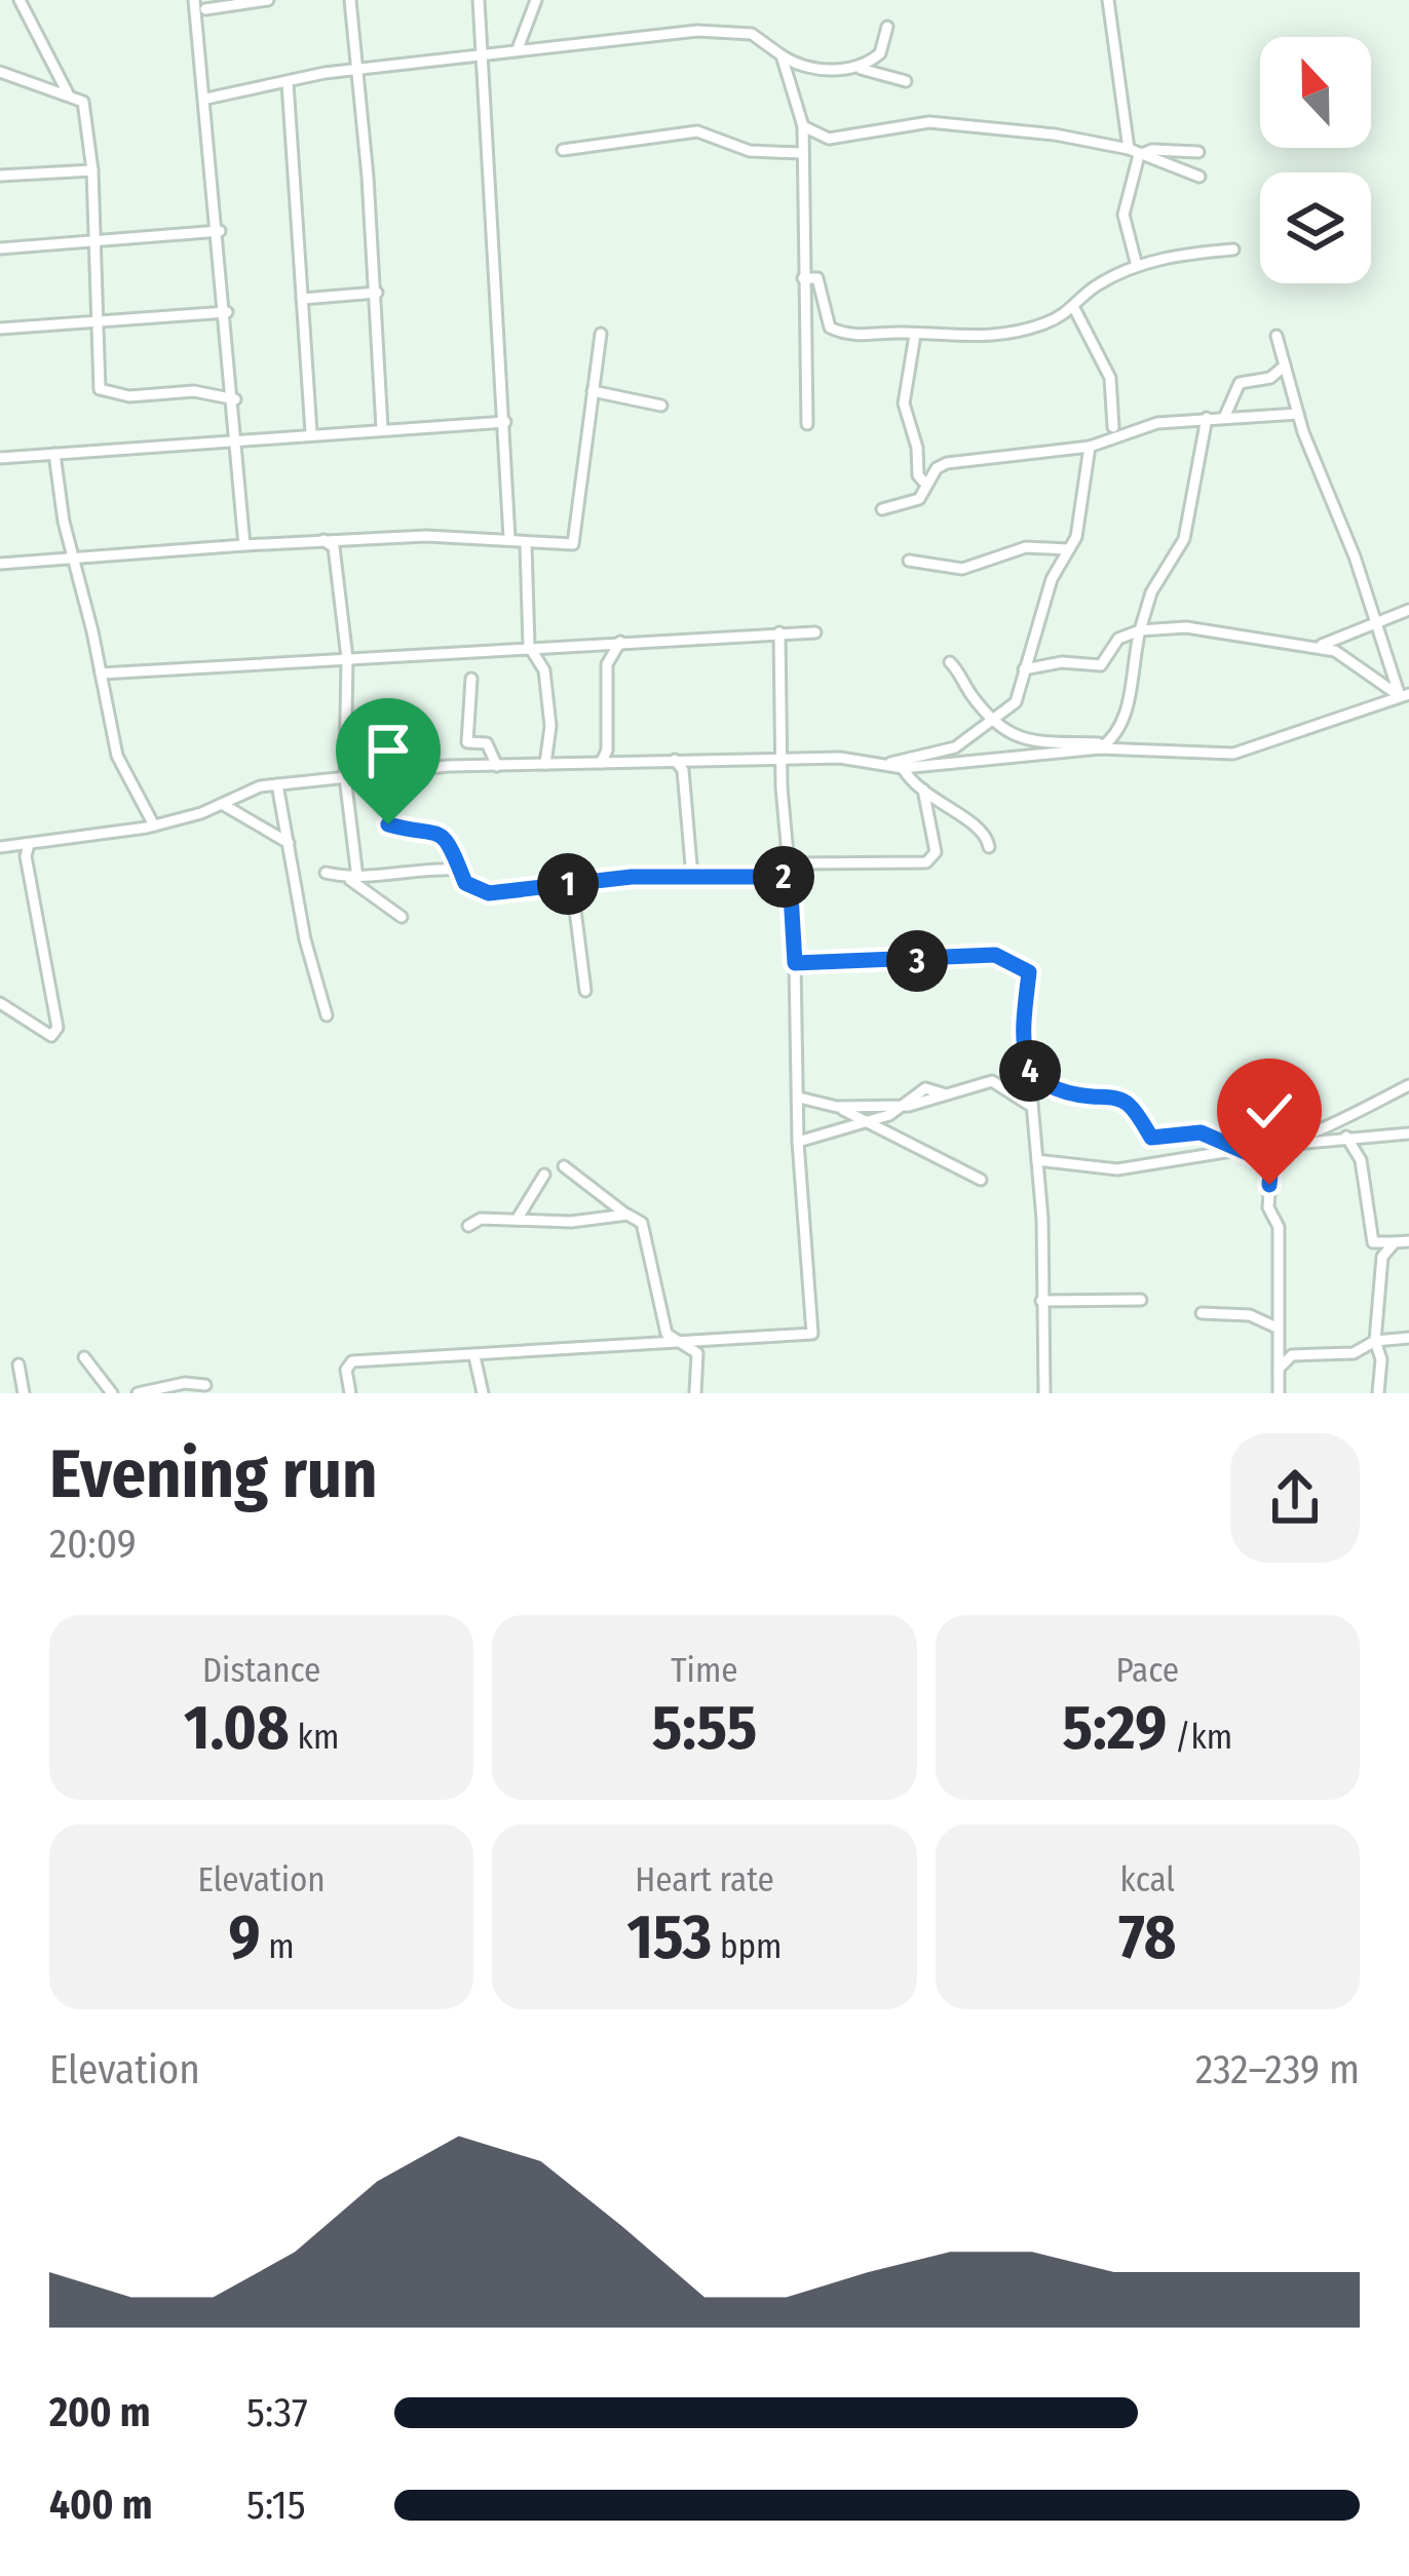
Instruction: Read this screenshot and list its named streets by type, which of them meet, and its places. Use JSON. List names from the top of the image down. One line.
{"north":"top","page":{"pins":["2","1","3","4"],"heading":["Evening run","20:09"],"stats":[["Distance","1.08 km"],["Time","5:55"],["Pace","5:29 /km"],["Elevation","9 m"],["Heart rate","153 bpm"],["kcal","78"]],"chart":["Elevation","232–239 m"],"list":[{"name":"200 m","note":"5:37"},{"name":"400 m","note":"5:15"}]}}
